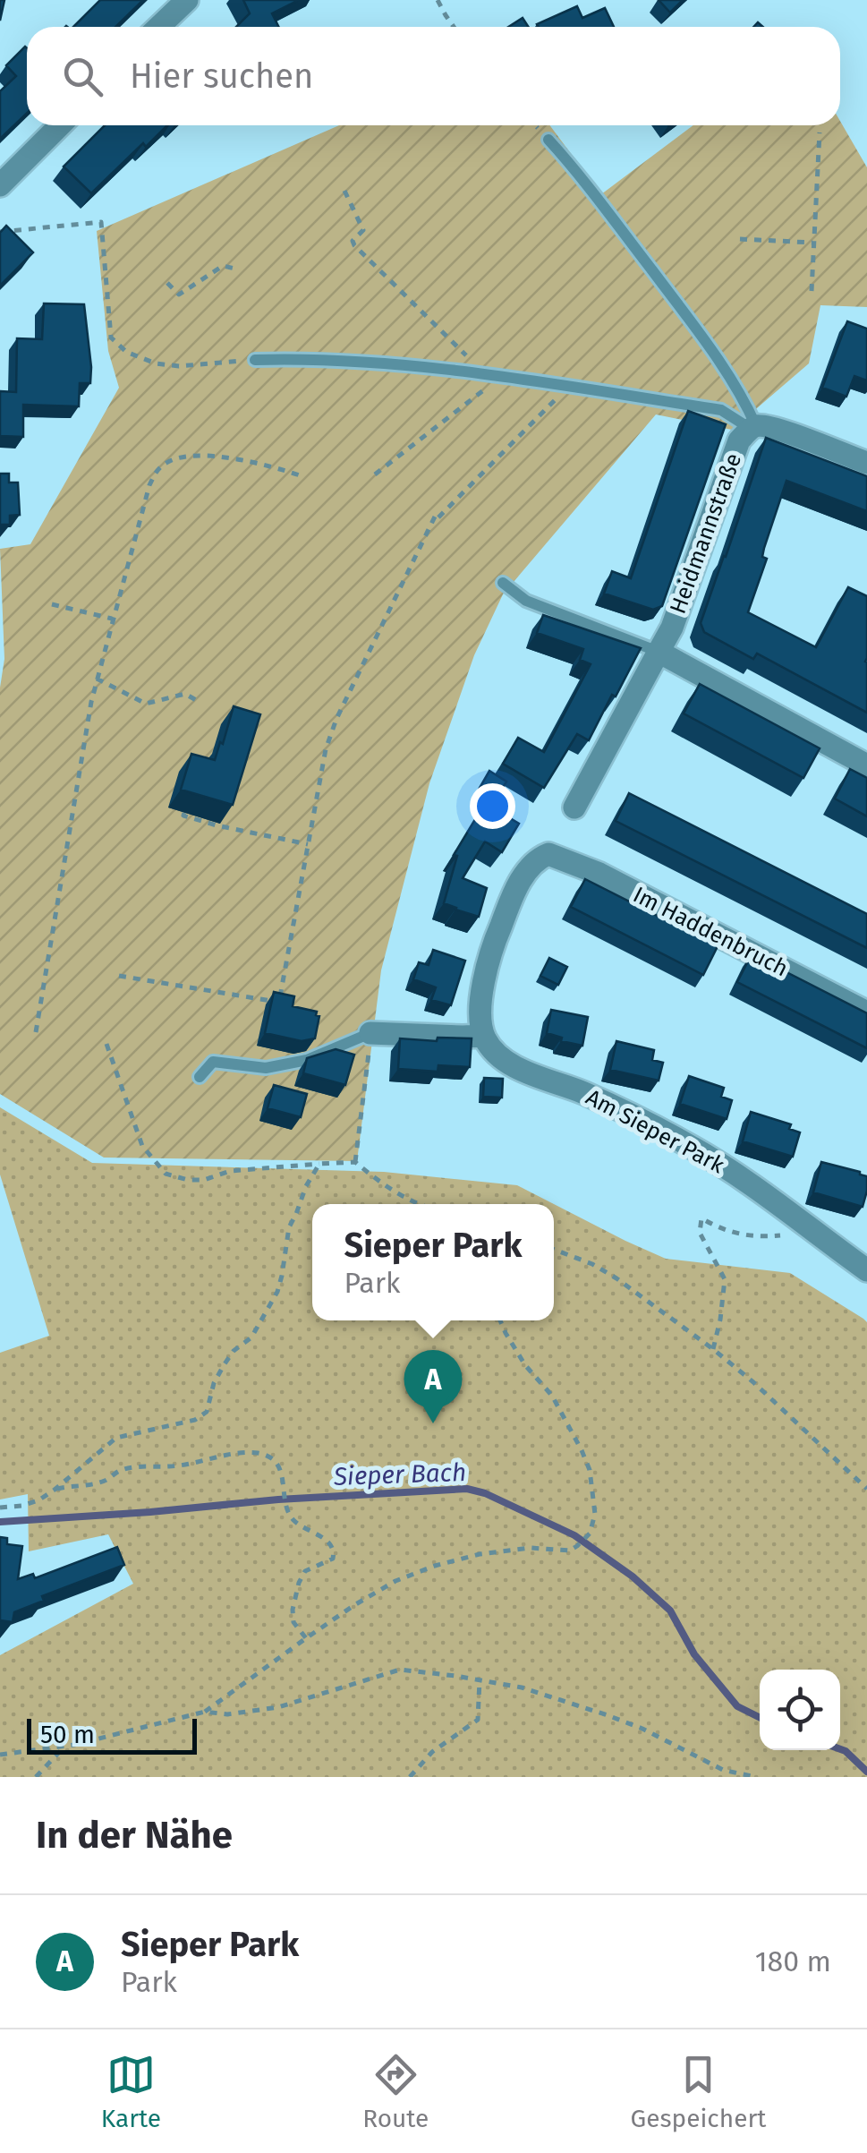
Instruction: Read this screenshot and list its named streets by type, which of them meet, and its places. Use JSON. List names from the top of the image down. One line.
{"streets":{"street":["Heidmannstraße","Im Haddenbruch","Am Sieper Park"]},"crossings":[["Im Haddenbruch","Am Sieper Park"]],"water":["Sieper Bach"],"scale_bar":"50 m","page":{"search":"Hier suchen","popup":["Sieper Park","Park"],"pins":"A","scale":"50 m","heading":"In der Nähe","list":[{"mark":"A","name":"Sieper Park","note":"Park","value":"180 m"}],"nav":["Karte","Route","Gespeichert"]}}
